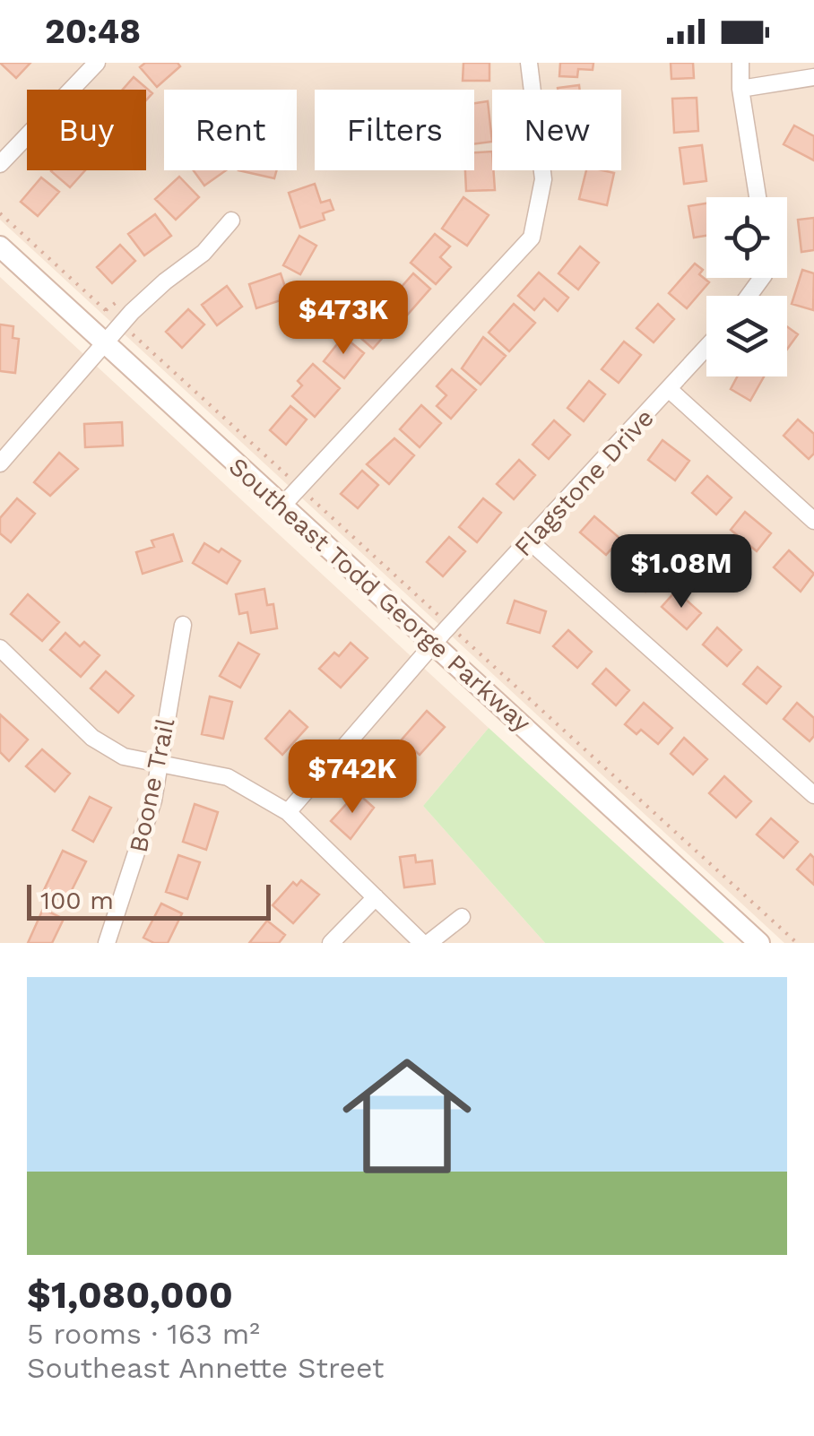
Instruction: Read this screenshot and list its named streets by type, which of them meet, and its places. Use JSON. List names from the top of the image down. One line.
{"streets":{"main road":["Southeast Todd George Parkway"],"street":["Flagstone Drive","Boone Trail"]},"crossings":[["Flagstone Drive","Southeast Todd George Parkway"]],"scale_bar":"100 m","page":{"status":"20:48","chip":["Buy","Rent","Filters","New"],"price":["$473K","$1.08M","$742K"],"scale":"100 m","list":[{"name":"$1,080,000","note":"5 rooms · 163 m² · Southeast Annette Street"}]}}
